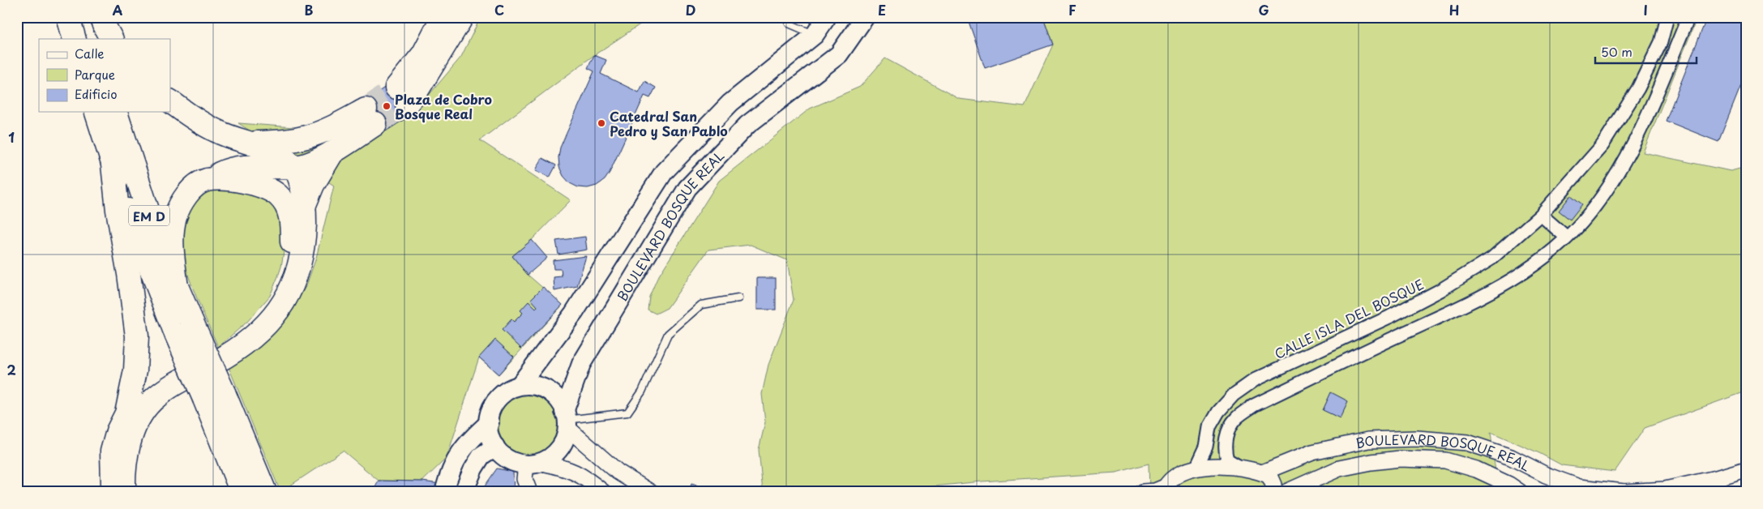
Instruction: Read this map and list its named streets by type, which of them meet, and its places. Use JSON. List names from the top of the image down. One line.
{"streets":{"highway":["EM D"],"main road":["BOULEVARD BOSQUE REAL"],"street":["CALLE ISLA DEL BOSQUE"]},"places":["Plaza de Cobro Bosque Real","Catedral San Pedro y San Pablo"],"legend":["Calle","Parque","Edificio"],"scale_bar":"50 m","grid":{"columns":["A","B","C","D","E","F","G","H","I"],"rows":["1","2"]}}
